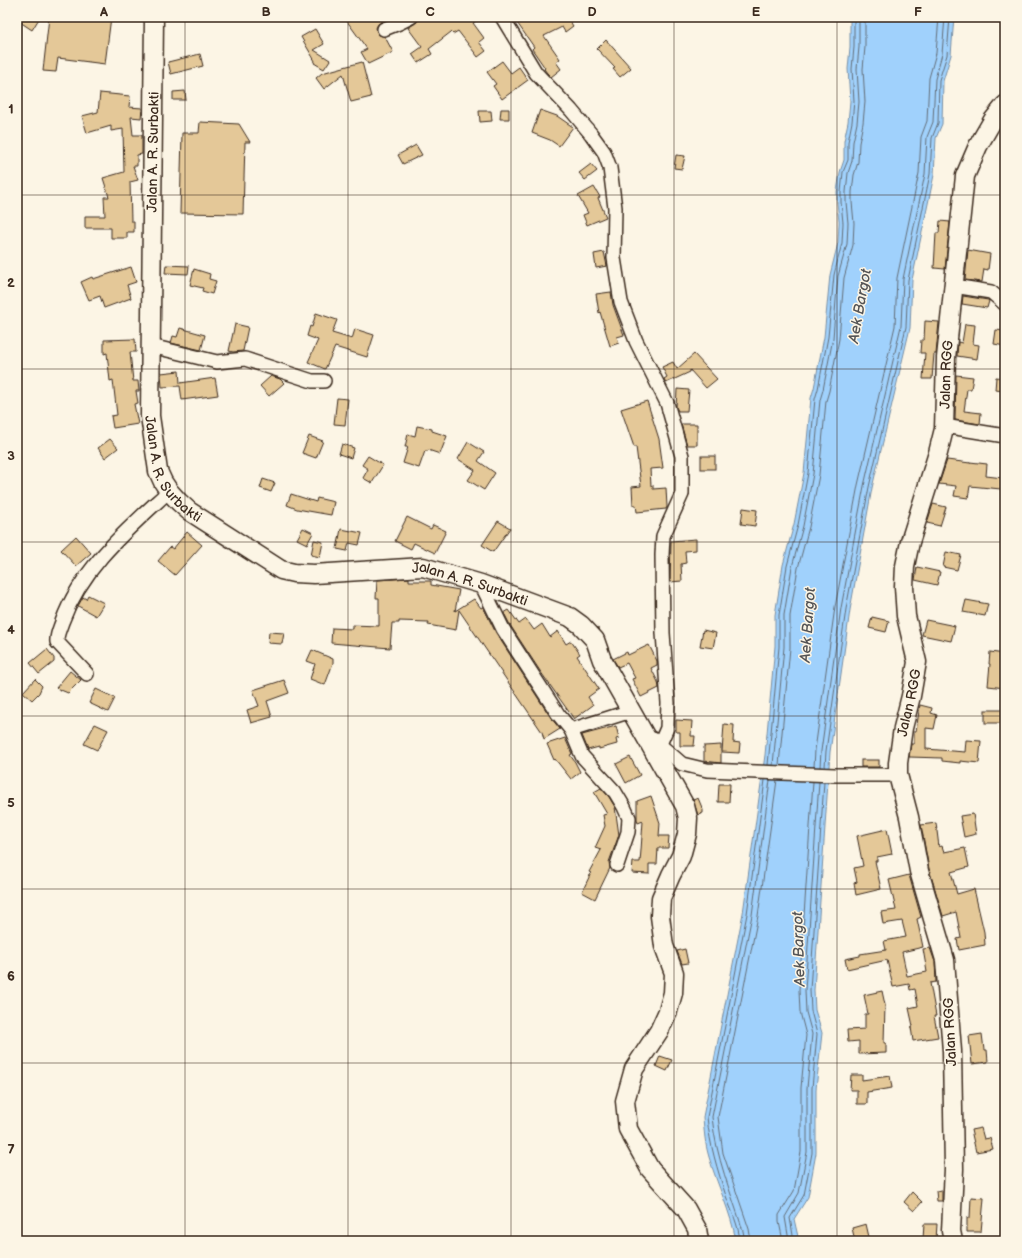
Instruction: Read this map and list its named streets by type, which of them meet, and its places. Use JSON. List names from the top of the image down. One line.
{"streets":{"main road":["Jalan A. R. Surbakti","Jalan RGG"]},"water":["Aek Bargot"],"grid":{"columns":["A","B","C","D","E","F"],"rows":["1","2","3","4","5","6","7"]}}
